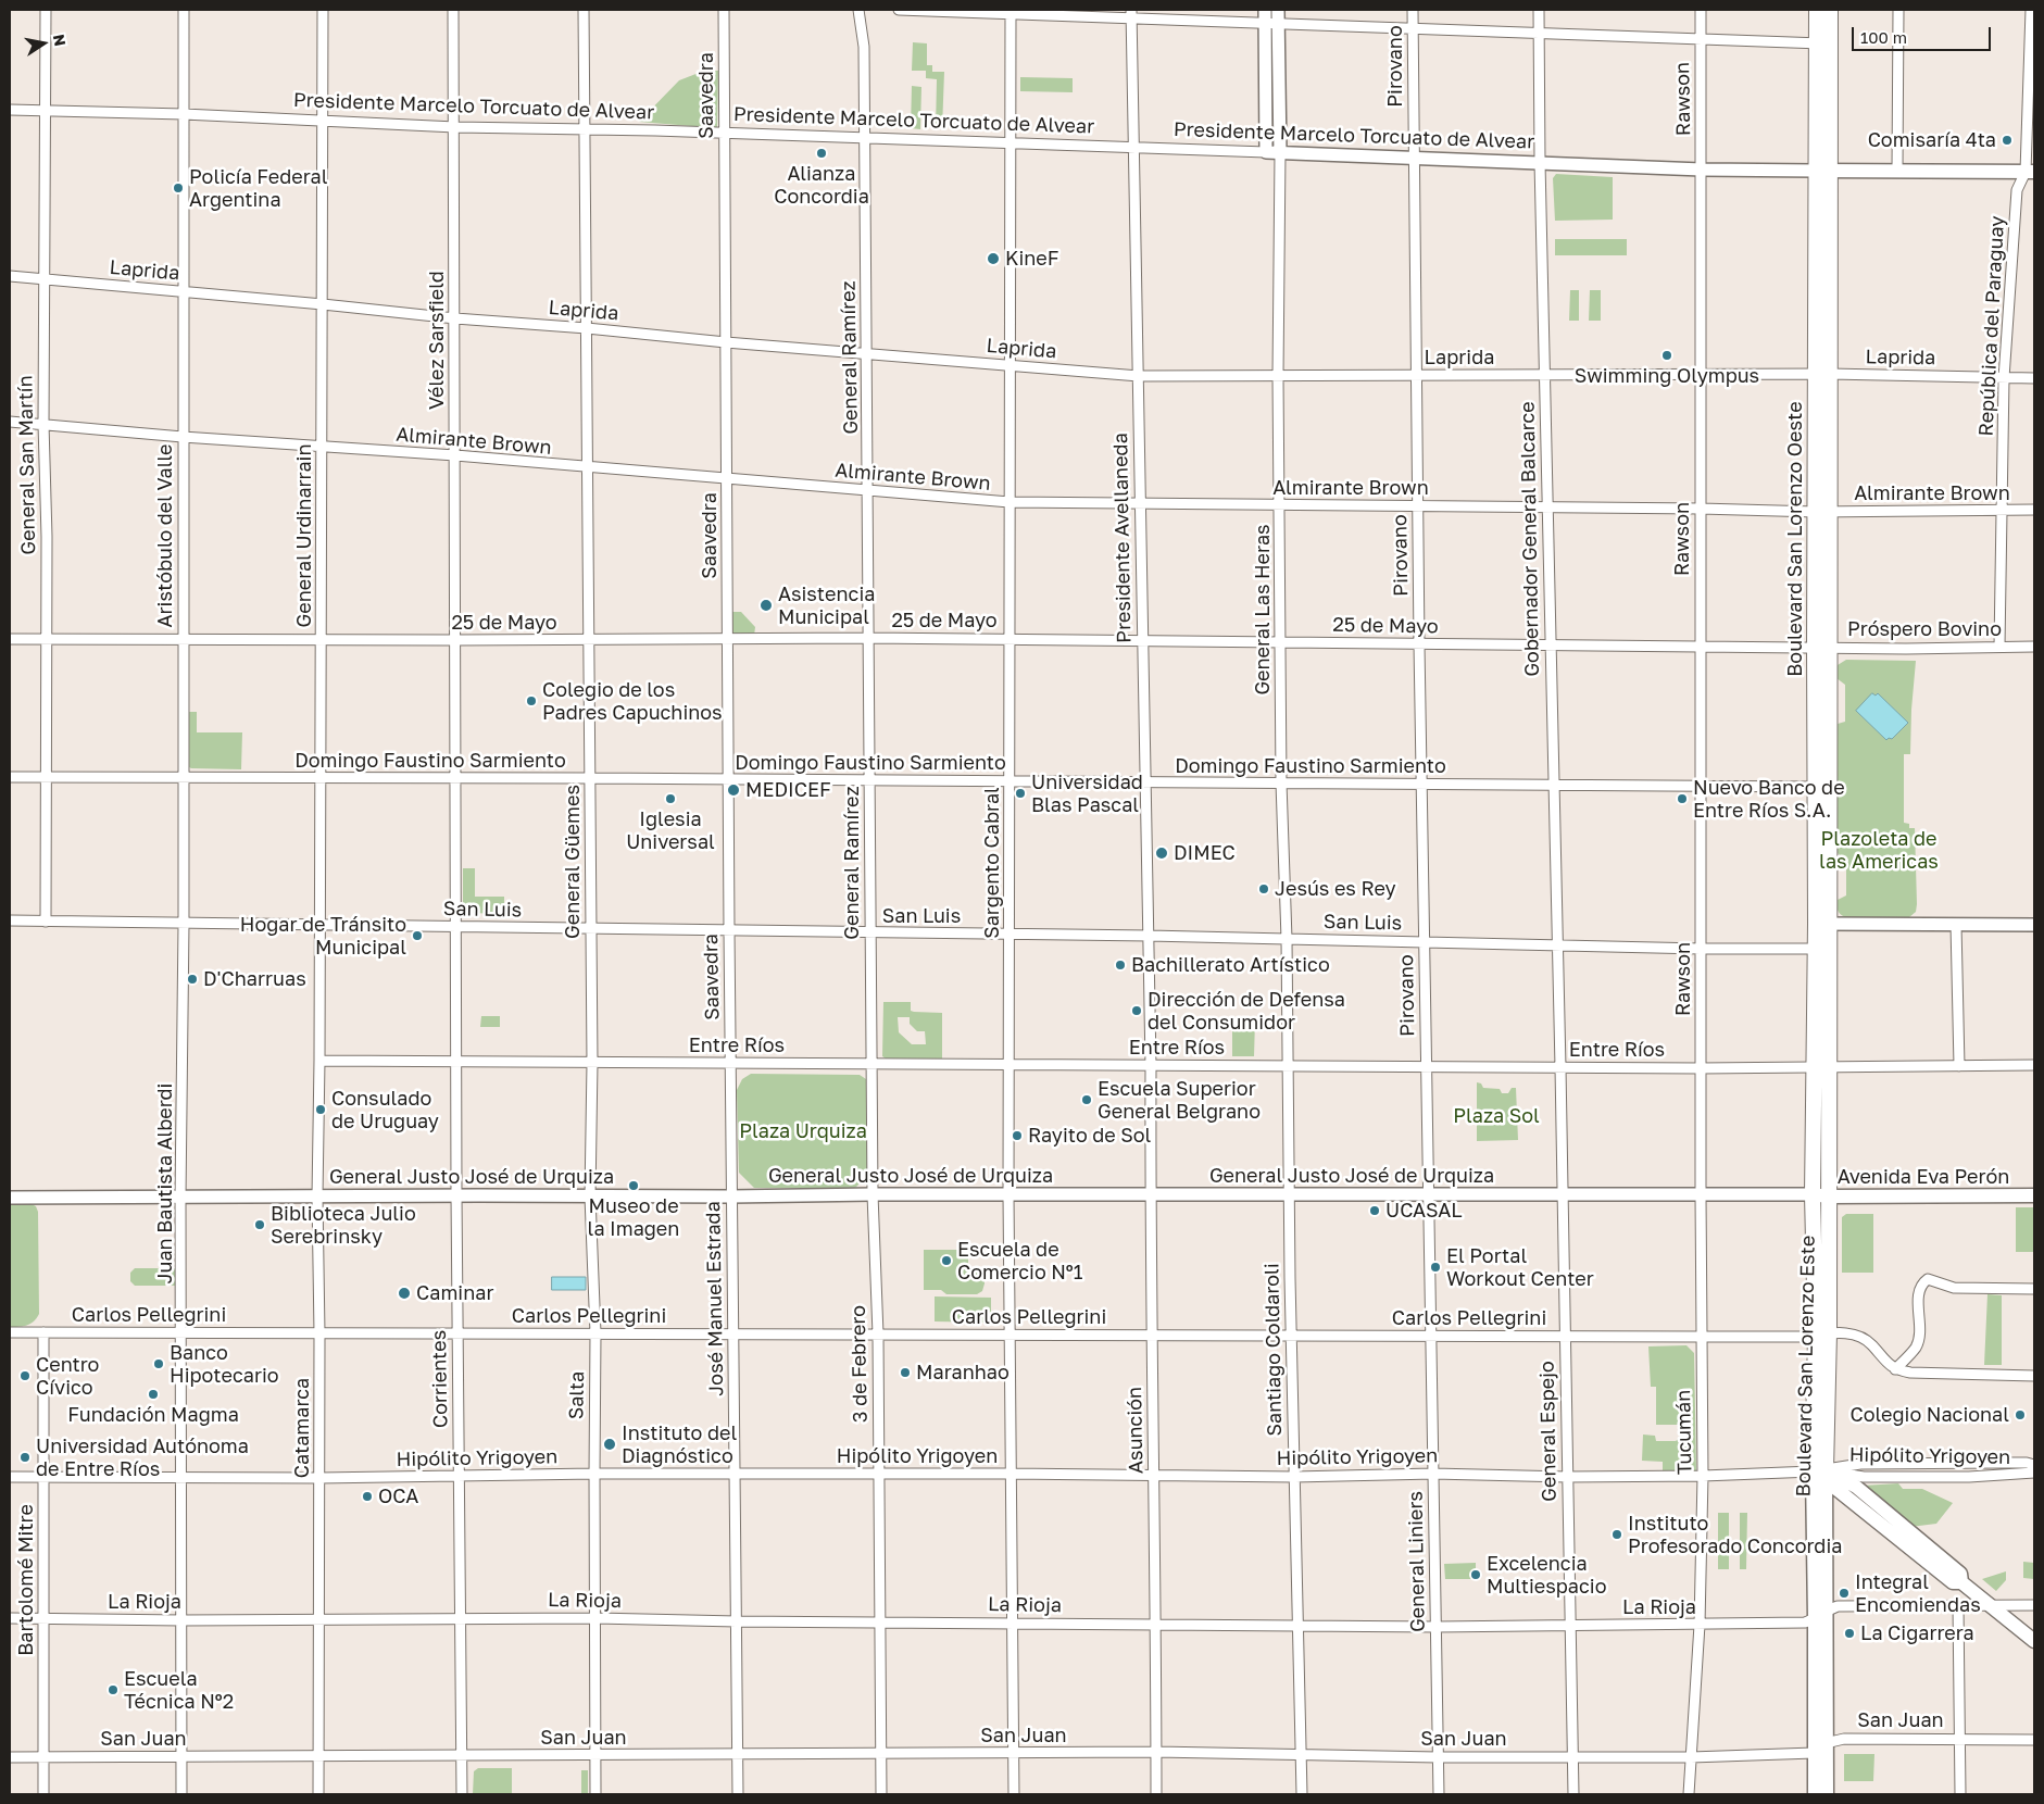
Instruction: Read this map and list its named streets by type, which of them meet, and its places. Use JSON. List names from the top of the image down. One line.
{"streets":{"main road":["Boulevard San Lorenzo Oeste","Avenida Eva Perón","Boulevard San Lorenzo Este"],"street":["Pirovano","Saavedra","Rawson","Presidente Marcelo Torcuato de Alvear","Laprida","República del Paraguay","Vélez Sarsfield","General Ramírez","Almirante Brown","General San Martín","Aristóbulo del Valle","General Urdinarrain","Presidente Avellaneda","Gobernador General Balcarce","General Las Heras","25 de Mayo","Próspero Bovino","Domingo Faustino Sarmiento","General Güemes","Sargento Cabral","San Luis","Entre Ríos","General Justo José de Urquiza","Juan Bautista Alberdi","José Manuel Estrada","Carlos Pellegrini","Santiago Coldaroli","3 de Febrero","Corrientes","Salta","Catamarca","Asunción","General Espejo","Tucumán","Hipólito Yrigoyen","General Liniers","Bartolomé Mitre","La Rioja","San Juan"]},"crossings":[["Pirovano","Presidente Marcelo Torcuato de Alvear"],["Pirovano","Laprida"],["Pirovano","Almirante Brown"],["Pirovano","25 de Mayo"],["Pirovano","Domingo Faustino Sarmiento"],["Pirovano","San Luis"],["Pirovano","Entre Ríos"],["Pirovano","General Liniers"],["Saavedra","Presidente Marcelo Torcuato de Alvear"],["Saavedra","Laprida"],["Saavedra","Almirante Brown"],["Saavedra","25 de Mayo"],["Saavedra","Domingo Faustino Sarmiento"],["Saavedra","San Luis"],["Saavedra","Entre Ríos"],["Saavedra","José Manuel Estrada"],["Rawson","Presidente Marcelo Torcuato de Alvear"],["Rawson","Laprida"],["Rawson","Almirante Brown"],["Rawson","25 de Mayo"],["Rawson","Domingo Faustino Sarmiento"],["Rawson","San Luis"],["Rawson","Entre Ríos"],["Rawson","Tucumán"],["Presidente Marcelo Torcuato de Alvear","Vélez Sarsfield"],["Presidente Marcelo Torcuato de Alvear","General Ramírez"],["Presidente Marcelo Torcuato de Alvear","General San Martín"],["Presidente Marcelo Torcuato de Alvear","Aristóbulo del Valle"],["Presidente Marcelo Torcuato de Alvear","General Urdinarrain"],["Presidente Marcelo Torcuato de Alvear","Presidente Avellaneda"],["Presidente Marcelo Torcuato de Alvear","Gobernador General Balcarce"],["Presidente Marcelo Torcuato de Alvear","Boulevard San Lorenzo Oeste"],["Presidente Marcelo Torcuato de Alvear","General Las Heras"],["Presidente Marcelo Torcuato de Alvear","General Güemes"],["Presidente Marcelo Torcuato de Alvear","Sargento Cabral"],["Laprida","República del Paraguay"],["Laprida","Vélez Sarsfield"],["Laprida","General Ramírez"],["Laprida","General San Martín"],["Laprida","Aristóbulo del Valle"],["Laprida","General Urdinarrain"],["Laprida","Presidente Avellaneda"],["Laprida","Gobernador General Balcarce"],["Laprida","Boulevard San Lorenzo Oeste"],["Laprida","General Las Heras"],["Laprida","General Güemes"],["Laprida","Sargento Cabral"],["República del Paraguay","Almirante Brown"],["República del Paraguay","Próspero Bovino"],["Vélez Sarsfield","Almirante Brown"],["Vélez Sarsfield","25 de Mayo"],["Vélez Sarsfield","Domingo Faustino Sarmiento"],["Vélez Sarsfield","San Luis"],["Vélez Sarsfield","Entre Ríos"],["Vélez Sarsfield","Corrientes"],["General Ramírez","Almirante Brown"],["General Ramírez","25 de Mayo"],["General Ramírez","Domingo Faustino Sarmiento"],["General Ramírez","San Luis"],["General Ramírez","Entre Ríos"],["General Ramírez","3 de Febrero"],["Almirante Brown","General San Martín"],["Almirante Brown","Aristóbulo del Valle"],["Almirante Brown","General Urdinarrain"],["Almirante Brown","Presidente Avellaneda"],["Almirante Brown","Gobernador General Balcarce"],["Almirante Brown","Boulevard San Lorenzo Oeste"],["Almirante Brown","General Las Heras"],["Almirante Brown","General Güemes"],["Almirante Brown","Sargento Cabral"],["General San Martín","25 de Mayo"],["General San Martín","Domingo Faustino Sarmiento"],["General San Martín","San Luis"],["Aristóbulo del Valle","25 de Mayo"],["Aristóbulo del Valle","Domingo Faustino Sarmiento"],["Aristóbulo del Valle","San Luis"],["Aristóbulo del Valle","Juan Bautista Alberdi"],["General Urdinarrain","25 de Mayo"],["General Urdinarrain","Domingo Faustino Sarmiento"],["General Urdinarrain","San Luis"],["General Urdinarrain","Entre Ríos"],["General Urdinarrain","Catamarca"],["Presidente Avellaneda","25 de Mayo"],["Presidente Avellaneda","Domingo Faustino Sarmiento"],["Presidente Avellaneda","San Luis"],["Presidente Avellaneda","Entre Ríos"],["Presidente Avellaneda","Asunción"],["Gobernador General Balcarce","25 de Mayo"],["Gobernador General Balcarce","Domingo Faustino Sarmiento"],["Gobernador General Balcarce","San Luis"],["Gobernador General Balcarce","Entre Ríos"],["Gobernador General Balcarce","General Espejo"],["Boulevard San Lorenzo Oeste","25 de Mayo"],["Boulevard San Lorenzo Oeste","Próspero Bovino"],["Boulevard San Lorenzo Oeste","Domingo Faustino Sarmiento"],["Boulevard San Lorenzo Oeste","San Luis"],["Boulevard San Lorenzo Oeste","Entre Ríos"],["Boulevard San Lorenzo Oeste","Boulevard San Lorenzo Este"],["General Las Heras","25 de Mayo"],["General Las Heras","Domingo Faustino Sarmiento"],["General Las Heras","San Luis"],["General Las Heras","Entre Ríos"],["General Las Heras","Santiago Coldaroli"],["25 de Mayo","Próspero Bovino"],["25 de Mayo","General Güemes"],["25 de Mayo","Sargento Cabral"],["Domingo Faustino Sarmiento","General Güemes"],["Domingo Faustino Sarmiento","Sargento Cabral"],["General Güemes","San Luis"],["General Güemes","Entre Ríos"],["General Güemes","Salta"],["Sargento Cabral","San Luis"],["Sargento Cabral","Entre Ríos"],["Sargento Cabral","General Justo José de Urquiza"],["Sargento Cabral","Carlos Pellegrini"],["Sargento Cabral","Hipólito Yrigoyen"],["Sargento Cabral","La Rioja"],["Sargento Cabral","San Juan"],["Entre Ríos","José Manuel Estrada"],["Entre Ríos","Santiago Coldaroli"],["Entre Ríos","3 de Febrero"],["Entre Ríos","Boulevard San Lorenzo Este"],["Entre Ríos","Corrientes"],["Entre Ríos","Salta"],["Entre Ríos","Catamarca"],["Entre Ríos","Asunción"],["Entre Ríos","General Espejo"],["Entre Ríos","Tucumán"],["Entre Ríos","General Liniers"],["General Justo José de Urquiza","Avenida Eva Perón"],["General Justo José de Urquiza","Juan Bautista Alberdi"],["General Justo José de Urquiza","José Manuel Estrada"],["General Justo José de Urquiza","Santiago Coldaroli"],["General Justo José de Urquiza","3 de Febrero"],["General Justo José de Urquiza","Boulevard San Lorenzo Este"],["General Justo José de Urquiza","Corrientes"],["General Justo José de Urquiza","Salta"],["General Justo José de Urquiza","Catamarca"],["General Justo José de Urquiza","Asunción"],["General Justo José de Urquiza","General Espejo"],["General Justo José de Urquiza","Tucumán"],["General Justo José de Urquiza","General Liniers"],["Avenida Eva Perón","Boulevard San Lorenzo Este"],["Juan Bautista Alberdi","Carlos Pellegrini"],["Juan Bautista Alberdi","Hipólito Yrigoyen"],["Juan Bautista Alberdi","La Rioja"],["Juan Bautista Alberdi","San Juan"],["José Manuel Estrada","Carlos Pellegrini"],["José Manuel Estrada","Hipólito Yrigoyen"],["José Manuel Estrada","La Rioja"],["José Manuel Estrada","San Juan"],["Carlos Pellegrini","Santiago Coldaroli"],["Carlos Pellegrini","3 de Febrero"],["Carlos Pellegrini","Boulevard San Lorenzo Este"],["Carlos Pellegrini","Corrientes"],["Carlos Pellegrini","Salta"],["Carlos Pellegrini","Catamarca"],["Carlos Pellegrini","Asunción"],["Carlos Pellegrini","General Espejo"],["Carlos Pellegrini","Tucumán"],["Carlos Pellegrini","General Liniers"],["Carlos Pellegrini","Bartolomé Mitre"],["Santiago Coldaroli","Hipólito Yrigoyen"],["Santiago Coldaroli","La Rioja"],["Santiago Coldaroli","San Juan"],["3 de Febrero","Hipólito Yrigoyen"],["3 de Febrero","La Rioja"],["3 de Febrero","San Juan"],["Boulevard San Lorenzo Este","Hipólito Yrigoyen"],["Boulevard San Lorenzo Este","La Rioja"],["Boulevard San Lorenzo Este","San Juan"],["Corrientes","Hipólito Yrigoyen"],["Corrientes","La Rioja"],["Corrientes","San Juan"],["Salta","Hipólito Yrigoyen"],["Salta","La Rioja"],["Salta","San Juan"],["Catamarca","Hipólito Yrigoyen"],["Catamarca","La Rioja"],["Catamarca","San Juan"],["Asunción","Hipólito Yrigoyen"],["Asunción","La Rioja"],["Asunción","San Juan"],["General Espejo","Hipólito Yrigoyen"],["General Espejo","La Rioja"],["General Espejo","San Juan"],["Tucumán","Hipólito Yrigoyen"],["Tucumán","La Rioja"],["Tucumán","San Juan"],["Hipólito Yrigoyen","General Liniers"],["Hipólito Yrigoyen","Bartolomé Mitre"],["General Liniers","La Rioja"],["General Liniers","San Juan"],["Bartolomé Mitre","La Rioja"],["Bartolomé Mitre","San Juan"]],"parks":["Plazoleta de las Americas","Plaza Sol","Plaza Urquiza"],"places":["Comisaría 4ta","Alianza Concordia","Policía Federal Argentina","KineF","Swimming Olympus","Asistencia Municipal","Colegio de los Padres Capuchinos","MEDICEF","Universidad Blas Pascal","Iglesia Universal","Nuevo Banco de Entre Ríos S.A.","DIMEC","Jesús es Rey","Hogar de Tránsito Municipal","Bachillerato Artístico","D'Charruas","Dirección de Defensa del Consumidor","Escuela Superior General Belgrano","Consulado de Uruguay","Rayito de Sol","Museo de la Imagen","UCASAL","Biblioteca Julio Serebrinsky","Escuela de Comercio Nº1","El Portal Workout Center","Caminar","Banco Hipotecario","Maranhao","Centro Cívico","Fundación Magma","Colegio Nacional","Instituto del Diagnóstico","Universidad Autónoma de Entre Ríos","OCA","Instituto Profesorado Concordia","Excelencia Multiespacio","Integral Encomiendas","La Cigarrera","Escuela Técnica Nº2"],"scale_bar":"100 m","north":"right"}
